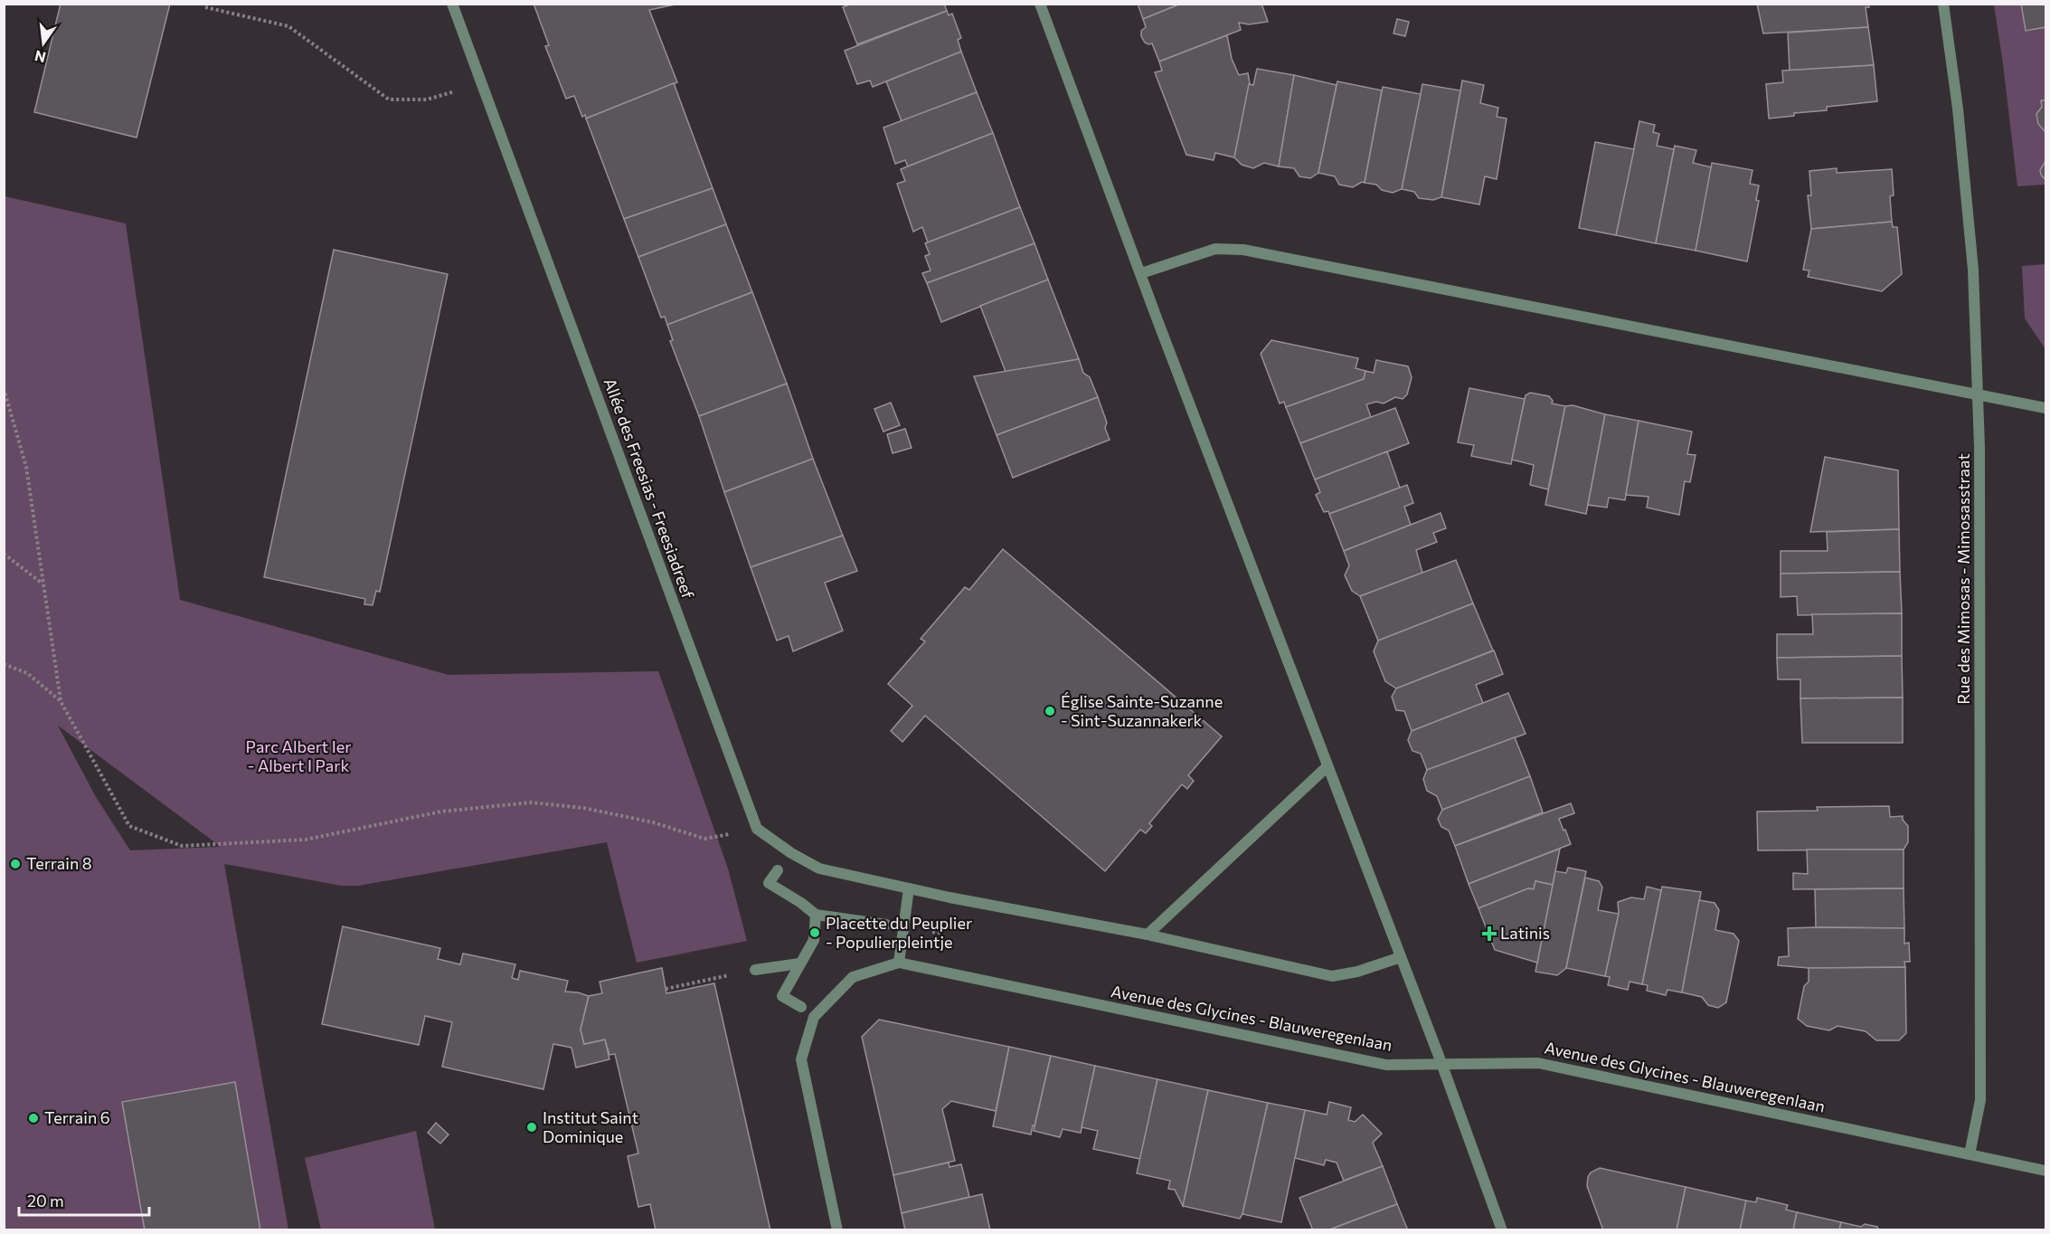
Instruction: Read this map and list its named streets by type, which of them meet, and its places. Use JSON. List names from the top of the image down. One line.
{"streets":{"street":["Allée des Freesias - Freesiadreef","Rue des Mimosas - Mimosasstraat","Avenue des Glycines - Blauweregenlaan"]},"crossings":[["Rue des Mimosas - Mimosasstraat","Avenue des Glycines - Blauweregenlaan"]],"parks":["Parc Albert Ier - Albert I Park"],"places":{"other":["Église Sainte-Suzanne - Sint-Suzannakerk","Terrain 8","Placette du Peuplier - Populierpleintje","Terrain 6","Institut Saint Dominique"],"health":["Latinis"]},"scale_bar":"20 m","north":"bottom"}
